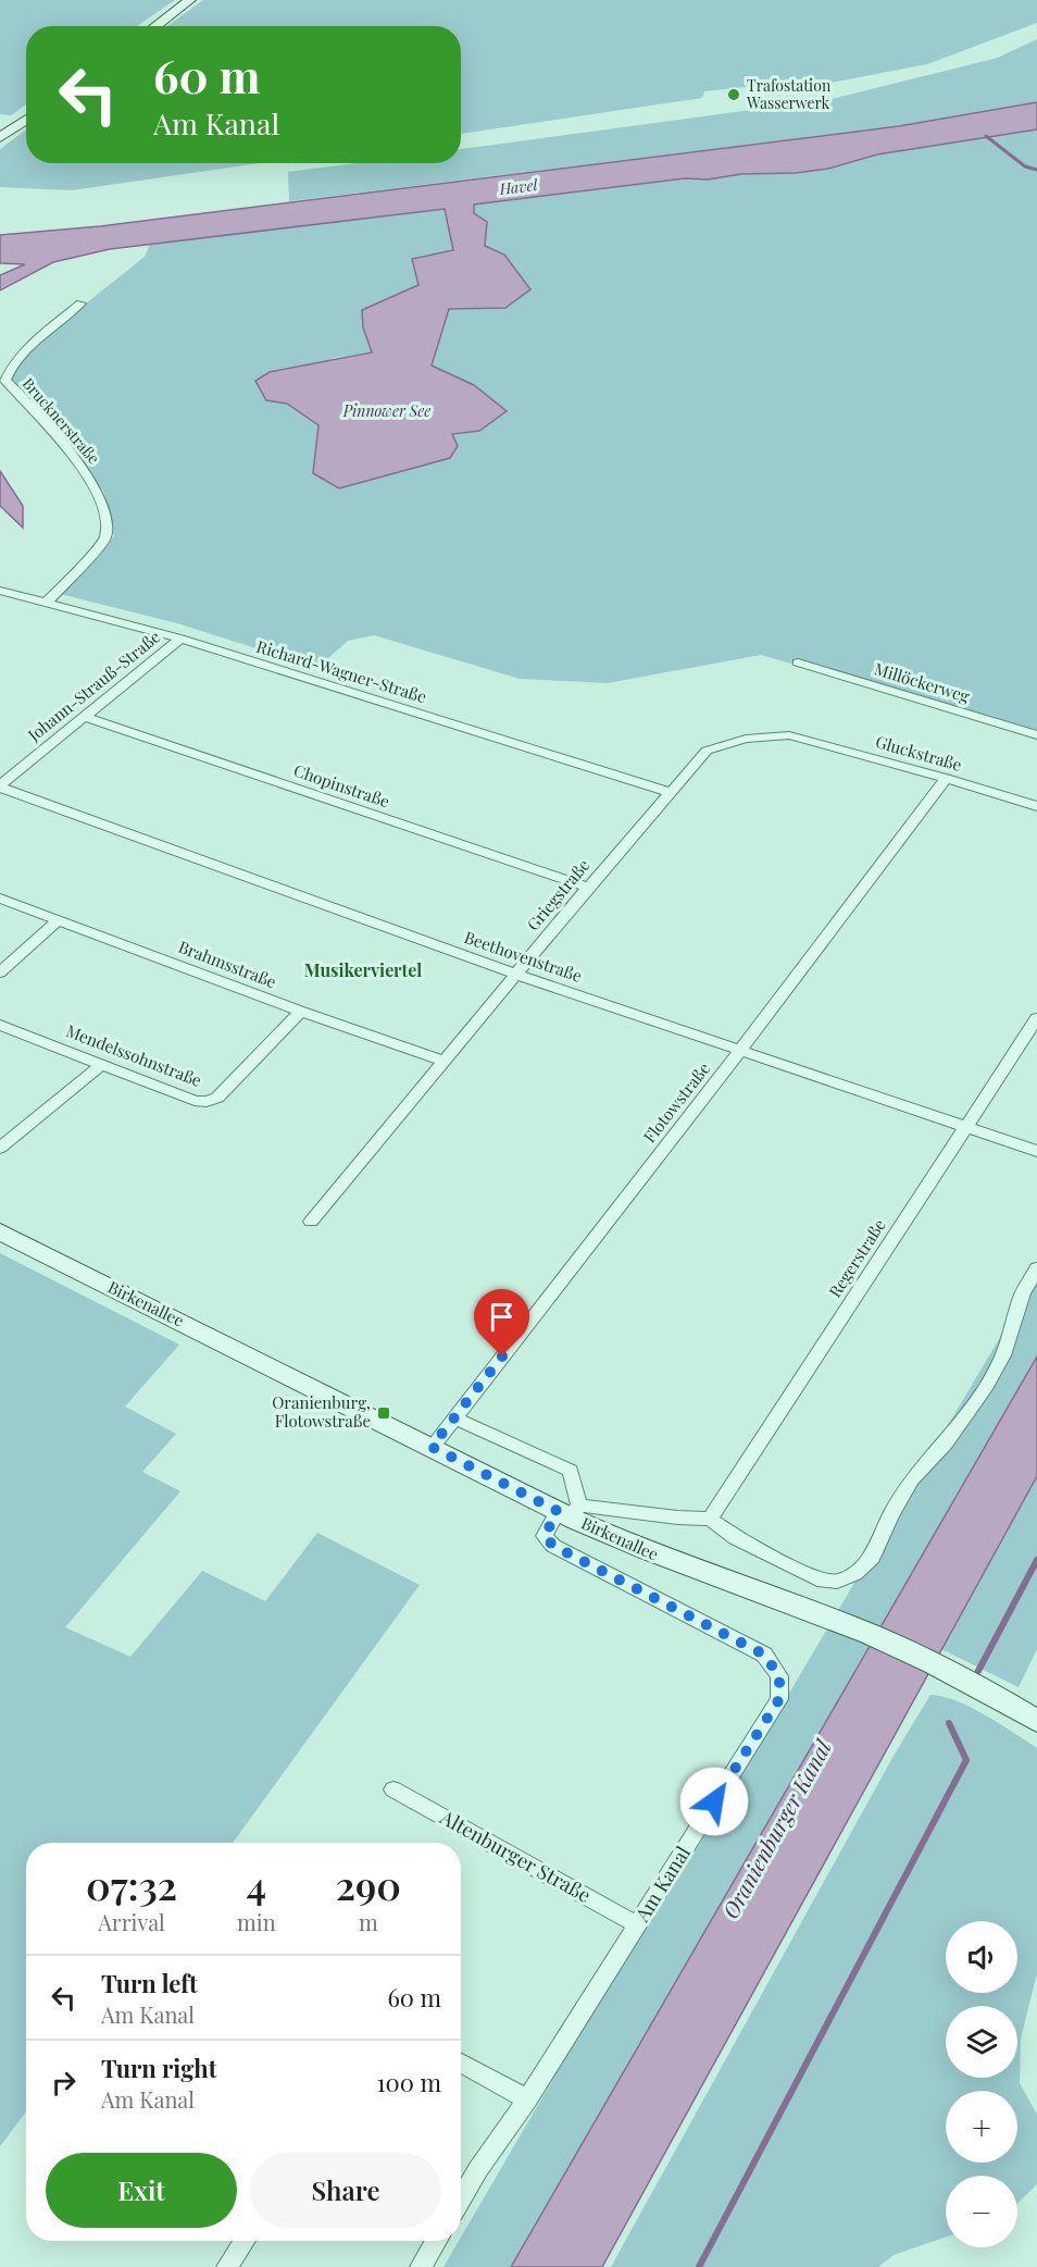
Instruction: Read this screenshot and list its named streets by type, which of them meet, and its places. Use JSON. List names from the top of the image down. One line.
{"streets":{"street":["Brucknerstraße","Richard-Wagner-Straße","Millöckerweg","Johann-Strauß-Straße","Gluckstraße","Chopinstraße","Griegstraße","Beethovenstraße","Brahmsstraße","Mendelssohnstraße","Flotowstraße","Regerstraße","Birkenallee","Altenburger Straße","Am Kanal"]},"crossings":[["Brucknerstraße","Richard-Wagner-Straße"],["Richard-Wagner-Straße","Johann-Strauß-Straße"],["Richard-Wagner-Straße","Griegstraße"],["Johann-Strauß-Straße","Chopinstraße"],["Johann-Strauß-Straße","Beethovenstraße"],["Gluckstraße","Griegstraße"],["Gluckstraße","Flotowstraße"],["Chopinstraße","Griegstraße"],["Griegstraße","Beethovenstraße"],["Griegstraße","Brahmsstraße"],["Beethovenstraße","Flotowstraße"],["Beethovenstraße","Regerstraße"],["Brahmsstraße","Mendelssohnstraße"],["Flotowstraße","Birkenallee"],["Birkenallee","Am Kanal"],["Altenburger Straße","Am Kanal"]],"districts":["Musikerviertel"],"water":["Havel","Pinnower See","Oranienburger Kanal"],"places":{"other":["Trafostation Wasserwerk"],"transit":["Oranienburg, Flotowstraße"]},"page":{"turn":["60 m","Am Kanal"],"eta":["07:32","Arrival","4","min","290","m"],"map_buttons":["+","−"],"list":[{"name":"Turn left","note":"Am Kanal","value":"60 m"},{"name":"Turn right","note":"Am Kanal","value":"100 m"}],"buttons":["Exit","Share"]}}
